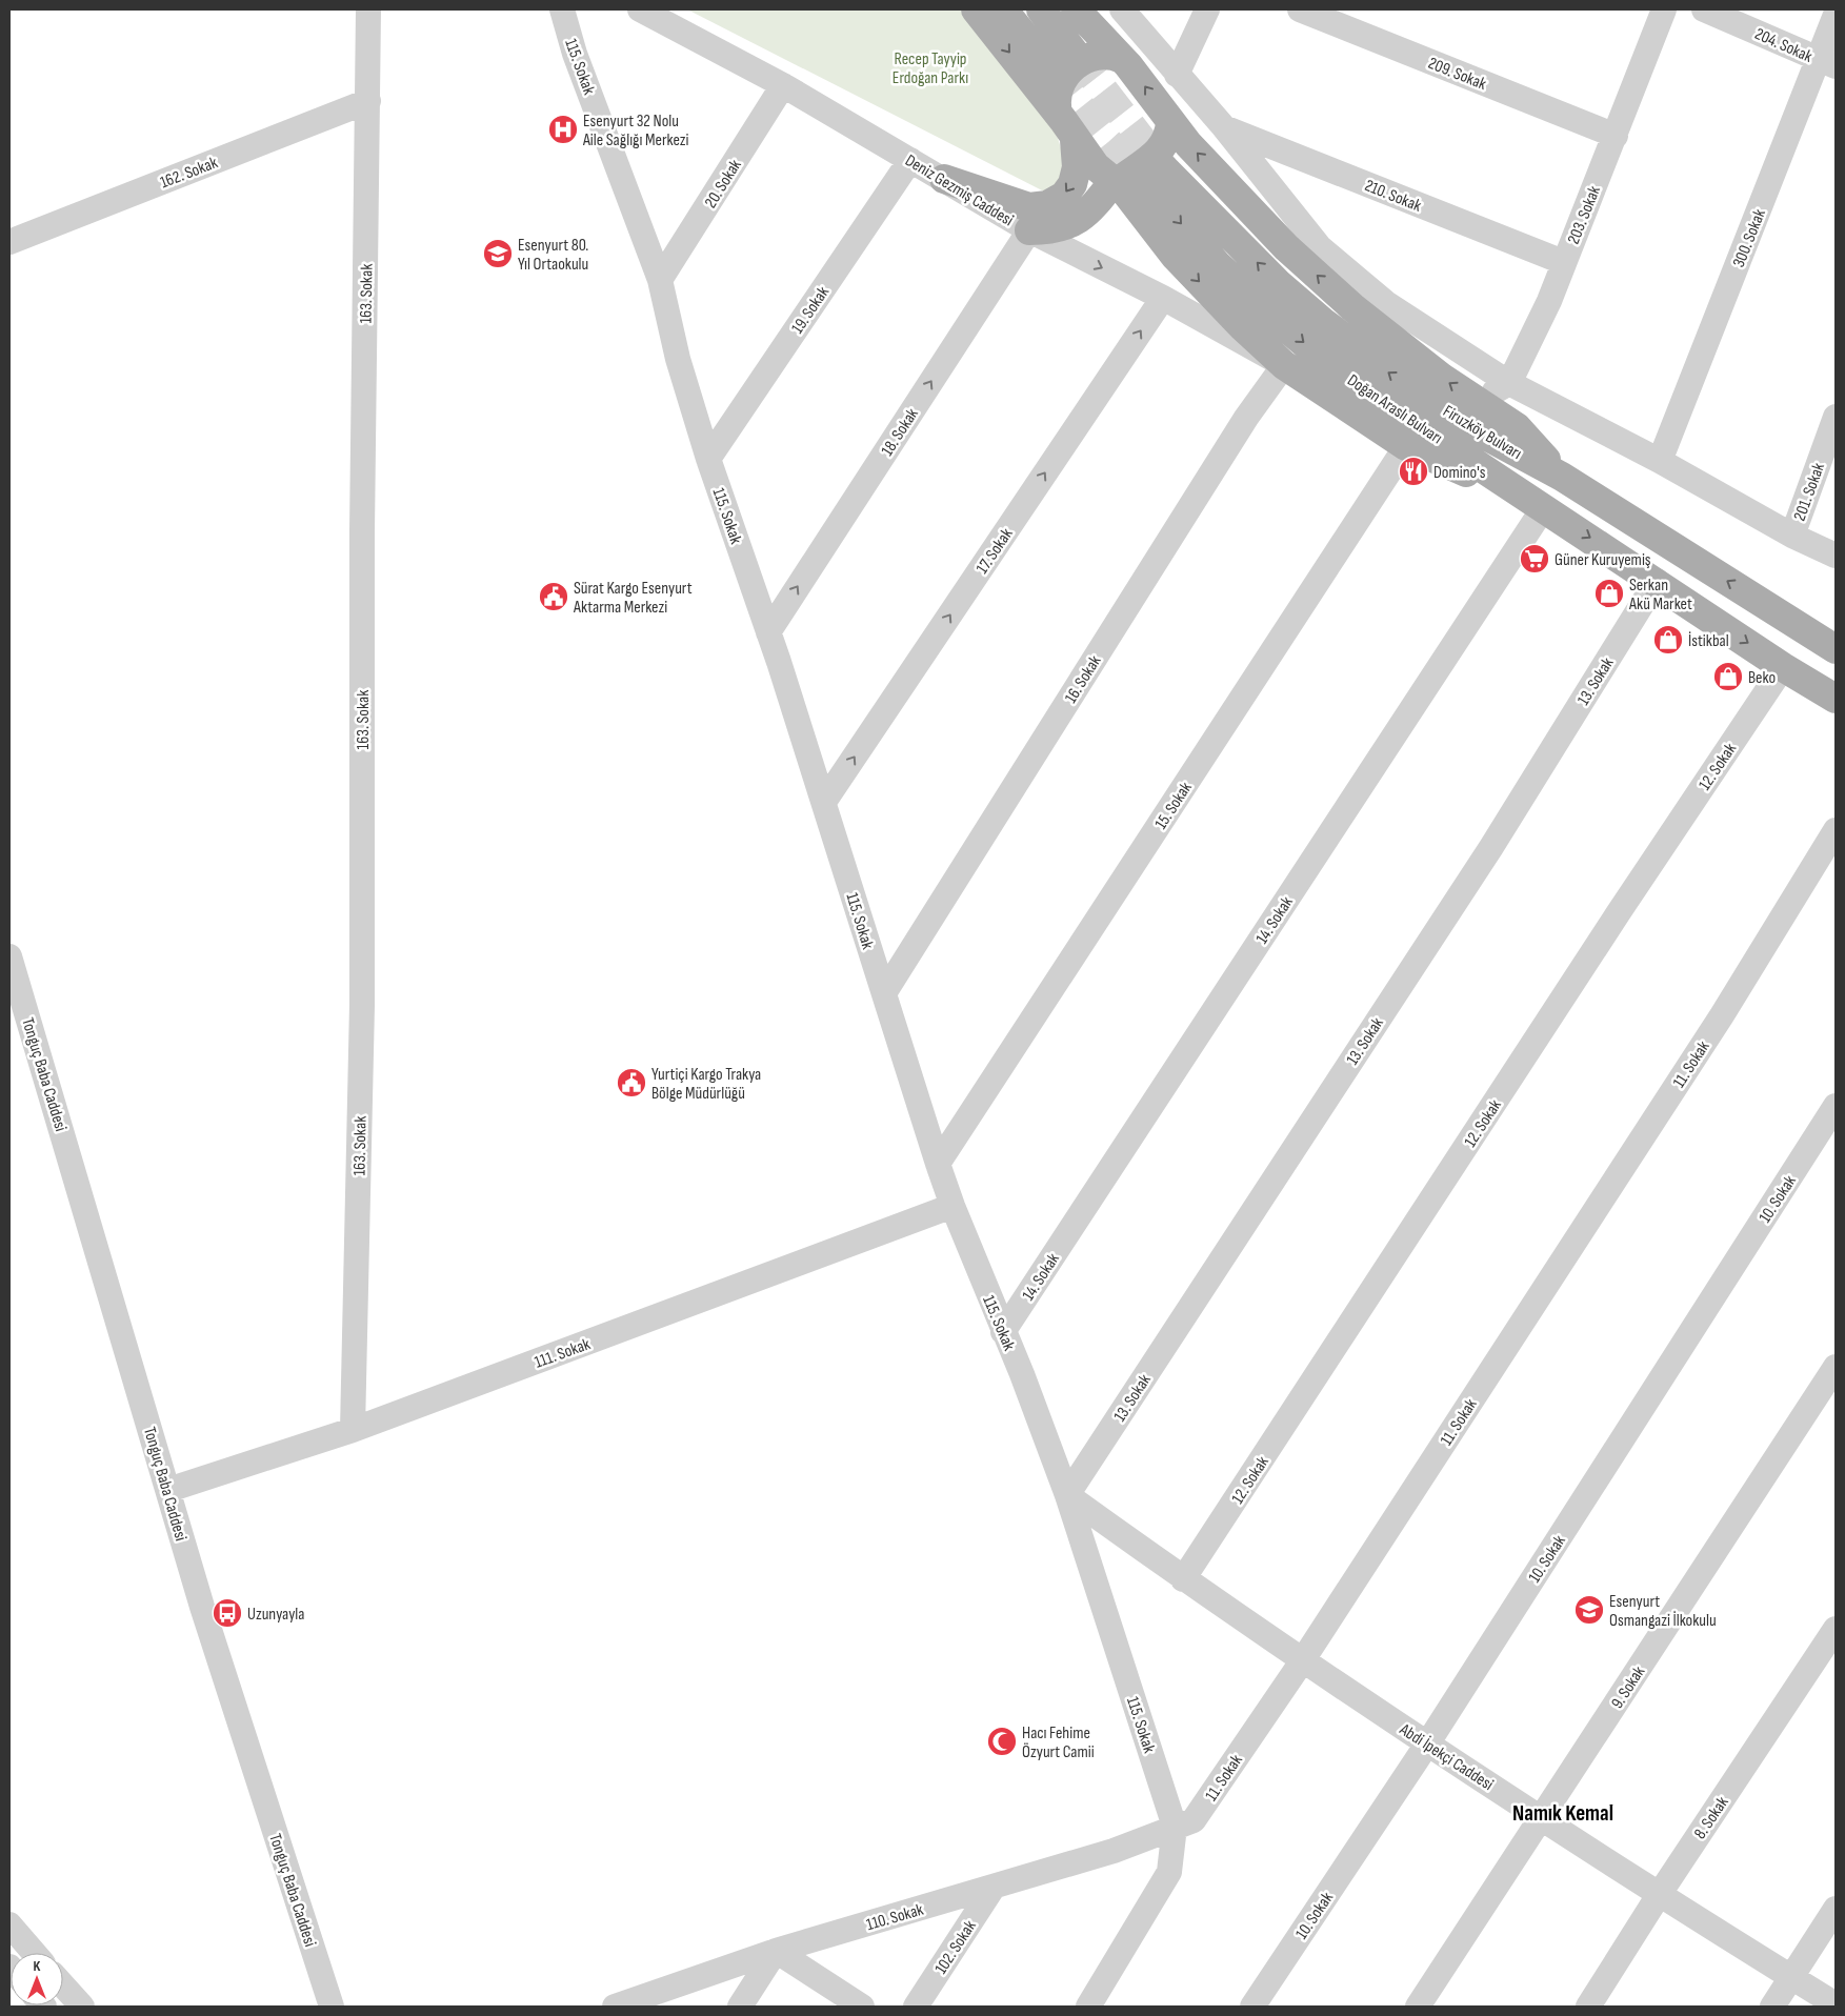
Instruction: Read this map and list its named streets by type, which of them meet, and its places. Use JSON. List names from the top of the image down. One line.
{"streets":{"main road":["Doğan Araslı Bulvarı","Firuzköy Bulvarı"],"street":["204. Sokak","115. Sokak","209. Sokak","162. Sokak","20. Sokak","Deniz Gezmiş Caddesi","210. Sokak","203. Sokak","300. Sokak","163. Sokak","19. Sokak","18. Sokak","201. Sokak","17. Sokak","16. Sokak","13. Sokak","12. Sokak","15. Sokak","14. Sokak","11. Sokak","Tonguç Baba Caddesi","10. Sokak","111. Sokak","9. Sokak","Abdi İpekçi Caddesi","8. Sokak","110. Sokak","102. Sokak"]},"crossings":[["204. Sokak","300. Sokak"],["115. Sokak","20. Sokak"],["115. Sokak","19. Sokak"],["115. Sokak","18. Sokak"],["115. Sokak","17. Sokak"],["115. Sokak","16. Sokak"],["115. Sokak","13. Sokak"],["115. Sokak","15. Sokak"],["115. Sokak","14. Sokak"],["115. Sokak","11. Sokak"],["115. Sokak","111. Sokak"],["115. Sokak","Abdi İpekçi Caddesi"],["115. Sokak","110. Sokak"],["209. Sokak","203. Sokak"],["162. Sokak","163. Sokak"],["20. Sokak","Deniz Gezmiş Caddesi"],["Deniz Gezmiş Caddesi","19. Sokak"],["Deniz Gezmiş Caddesi","18. Sokak"],["Deniz Gezmiş Caddesi","17. Sokak"],["Deniz Gezmiş Caddesi","16. Sokak"],["210. Sokak","203. Sokak"],["163. Sokak","111. Sokak"],["Doğan Araslı Bulvarı","Firuzköy Bulvarı"],["Doğan Araslı Bulvarı","13. Sokak"],["Doğan Araslı Bulvarı","12. Sokak"],["Doğan Araslı Bulvarı","14. Sokak"],["13. Sokak","Abdi İpekçi Caddesi"],["12. Sokak","Abdi İpekçi Caddesi"],["11. Sokak","Abdi İpekçi Caddesi"],["11. Sokak","110. Sokak"],["Tonguç Baba Caddesi","111. Sokak"],["10. Sokak","Abdi İpekçi Caddesi"],["9. Sokak","Abdi İpekçi Caddesi"],["Abdi İpekçi Caddesi","8. Sokak"],["110. Sokak","102. Sokak"]],"one_way":["18. Sokak","17. Sokak"],"districts":["Namık Kemal"],"parks":["Recep Tayyip Erdoğan Parkı"],"places":{"hospital":["Esenyurt 32 Nolu Aile Sağlığı Merkezi"],"school or university":["Esenyurt 80. Yıl Ortaokulu","Esenyurt Osmangazi İlkokulu"],"restaurant":["Domino's"],"supermarket":["Güner Kuruyemiş"],"shop":["Serkan Akü Market","İstikbal","Beko"],"public building":["Sürat Kargo Esenyurt Aktarma Merkezi","Yurtiçi Kargo Trakya Bölge Müdürlüğü"],"bus stop":["Uzunyayla"],"mosque":["Hacı Fehime Özyurt Camii"]},"north":"top"}
